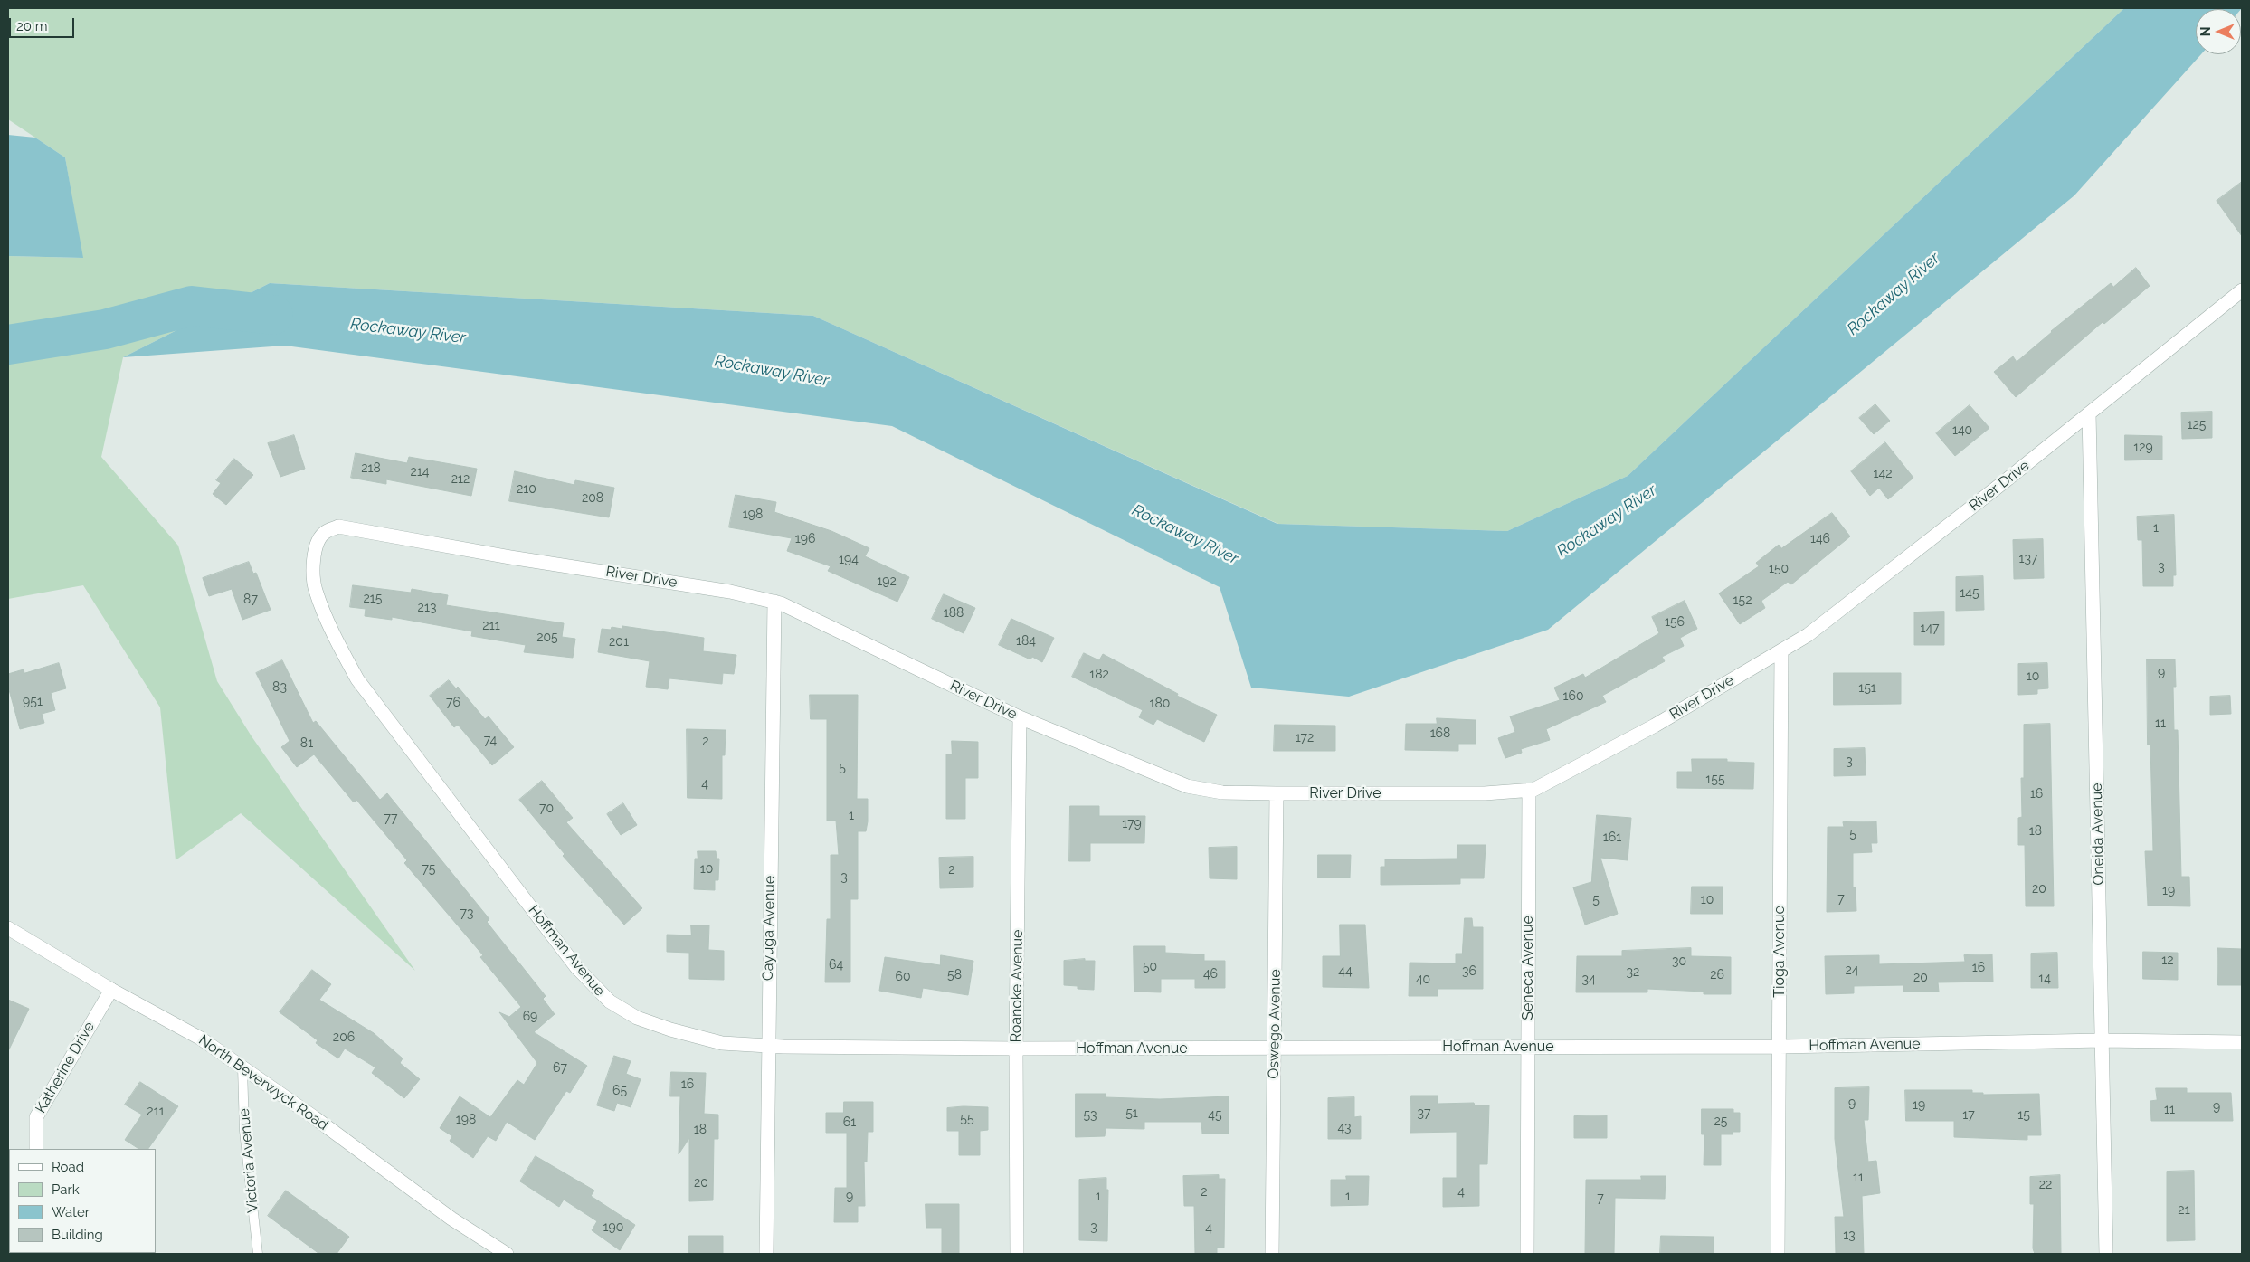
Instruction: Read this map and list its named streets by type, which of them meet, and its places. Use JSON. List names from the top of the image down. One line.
{"streets":{"street":["River Drive","Oneida Avenue","Cayuga Avenue","Hoffman Avenue","Tioga Avenue","Seneca Avenue","Roanoke Avenue","Oswego Avenue","Katherine Drive","North Beverwyck Road"],"lane":["Victoria Avenue"]},"crossings":[["River Drive","Oneida Avenue"],["River Drive","Cayuga Avenue"],["River Drive","Hoffman Avenue"],["River Drive","Tioga Avenue"],["River Drive","Seneca Avenue"],["River Drive","Roanoke Avenue"],["River Drive","Oswego Avenue"],["Oneida Avenue","Hoffman Avenue"],["Cayuga Avenue","Hoffman Avenue"],["Hoffman Avenue","Tioga Avenue"],["Hoffman Avenue","Seneca Avenue"],["Hoffman Avenue","Roanoke Avenue"],["Hoffman Avenue","Oswego Avenue"],["Katherine Drive","North Beverwyck Road"],["North Beverwyck Road","Victoria Avenue"]],"water":["Rockaway River"],"house_numbers":["125","140","129","218","214","142","212","210","208","198","1","196","146","137","194","3","150","192","145","215","87","152","213","188","156","211","147","205","184","201","9","182","10","83","151","160","951","76","180","11","168","172","74","2","81","3","5","155","4","16","70","1","77","179","18","5","161","75","10","2","3","20","19","7","5","10","73","12","30","64","50","16","24","44","36","32","46","58","26","60","20","14","40","34","69","206","67","16","65","9","19","9","11","211","51","37","53","45","17","15","55","198","25","61","43","18","11","20","22","2","4","9","1","1","7","21","190","3","4","13"],"legend":["Road","Park","Water","Building"],"scale_bar":"20 m","north":"left"}
